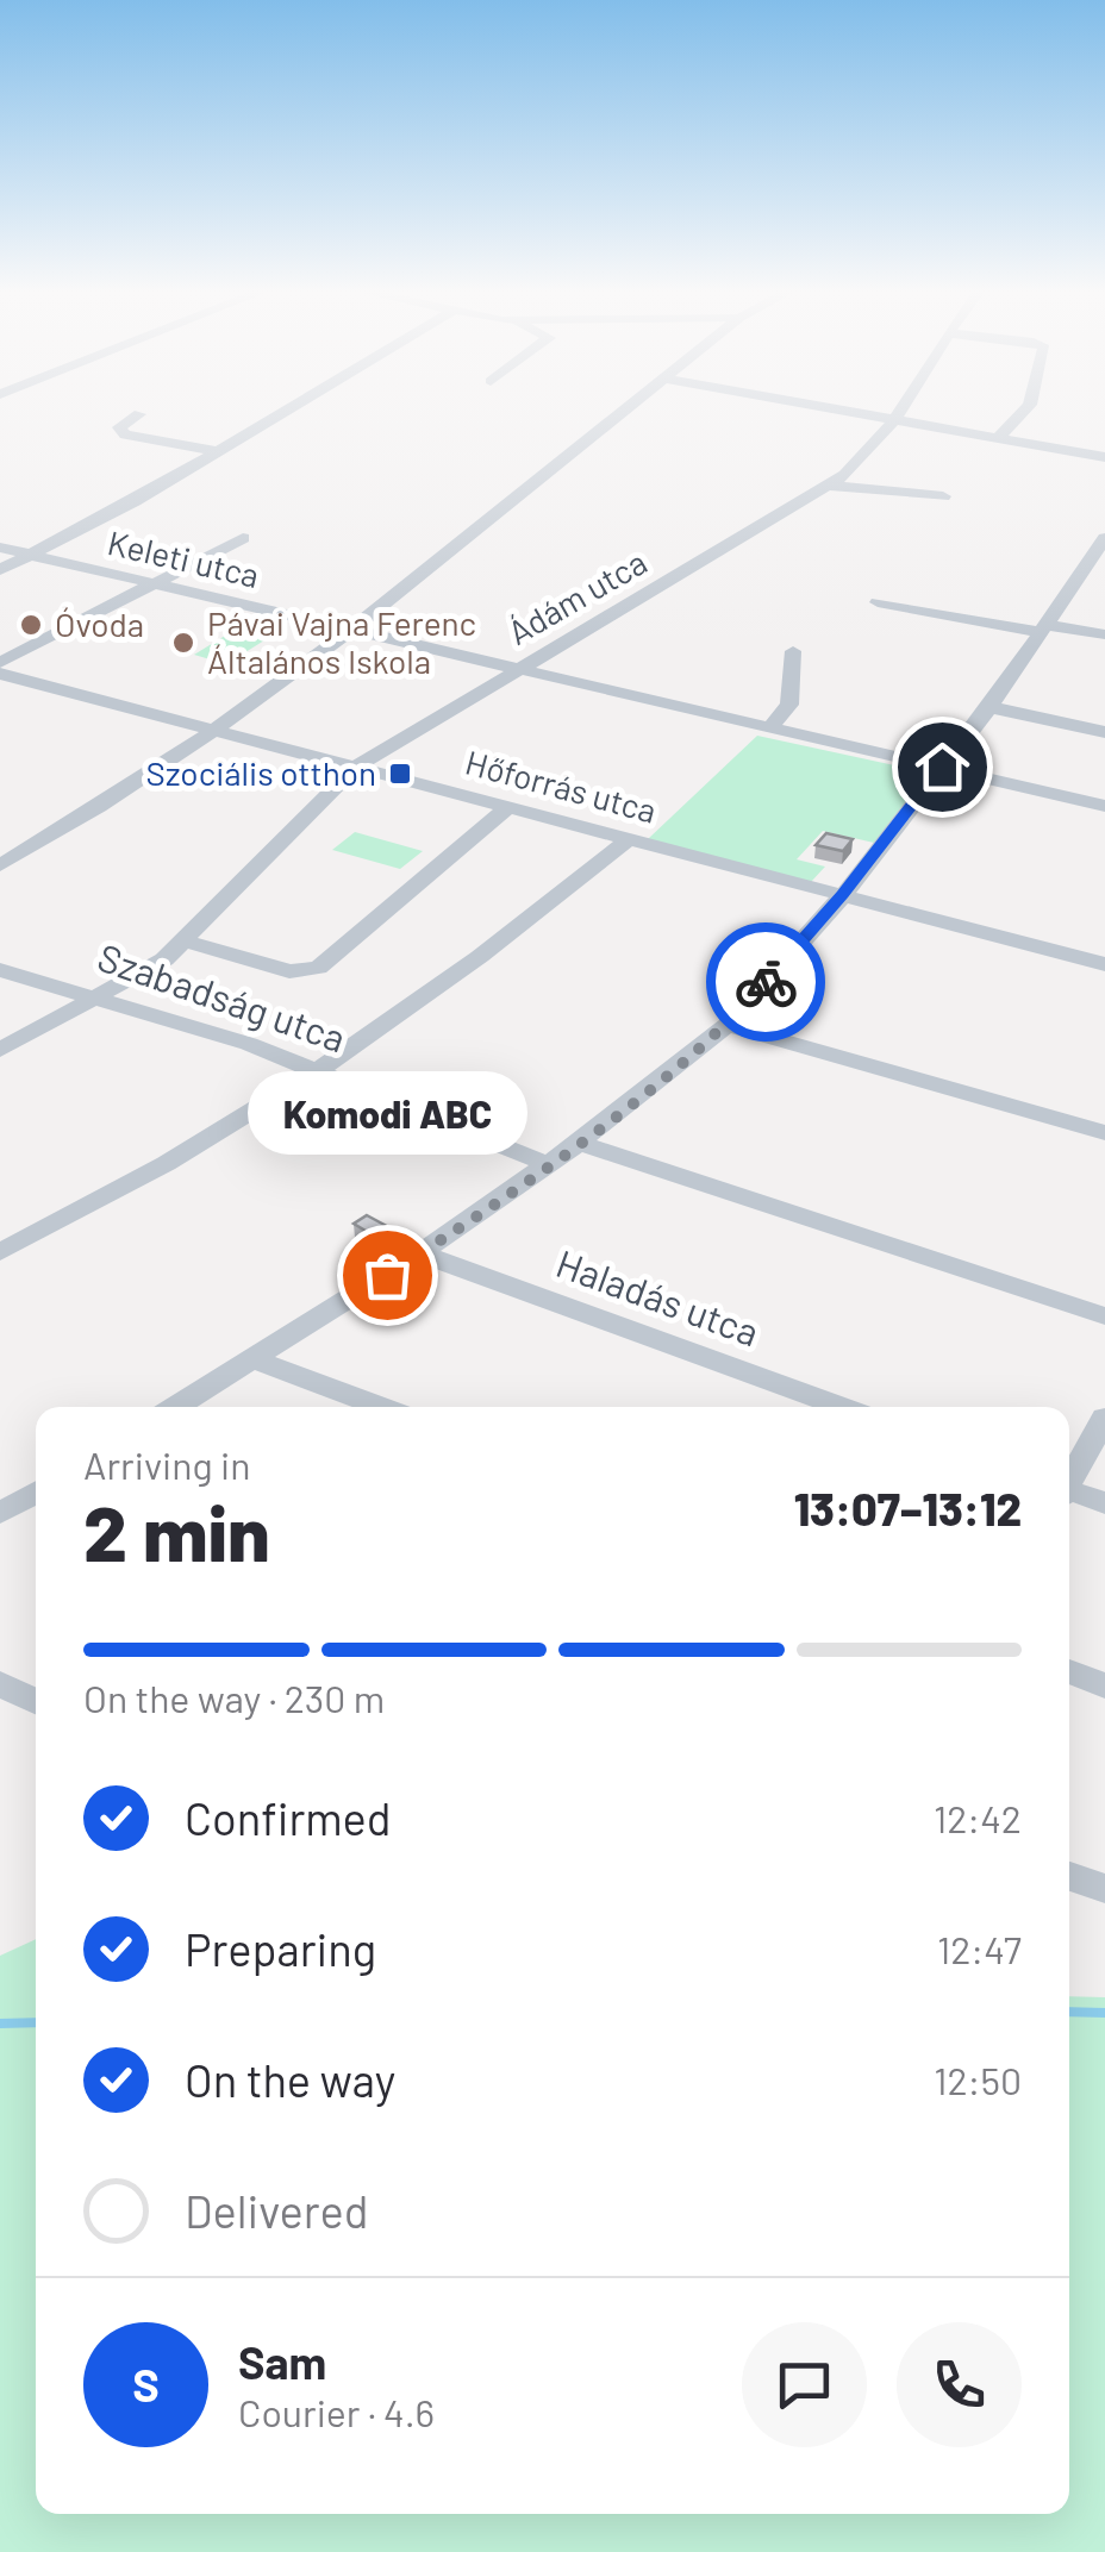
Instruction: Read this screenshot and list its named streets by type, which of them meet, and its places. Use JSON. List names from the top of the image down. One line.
{"streets":{"street":["Keleti utca","Ádám utca","Hőforrás utca","Szabadság utca","Haladás utca"]},"crossings":[["Keleti utca","Ádám utca"],["Ádám utca","Hőforrás utca"],["Ádám utca","Szabadság utca"]],"places":{"other":["Óvoda","Pávai Vajna Ferenc Általános Iskola","Komodi ABC"],"transit":["Szociális otthon"]},"page":{"bubble":"Komodi ABC","heading":["2 min","Arriving in","13:07–13:12"],"panel":["Sam","Courier · 4.6"],"bar":"On the way · 230 m","list":[["Confirmed","12:42"],["Preparing","12:47"],["On the way","12:50"],"Delivered"],"round":"S"}}
